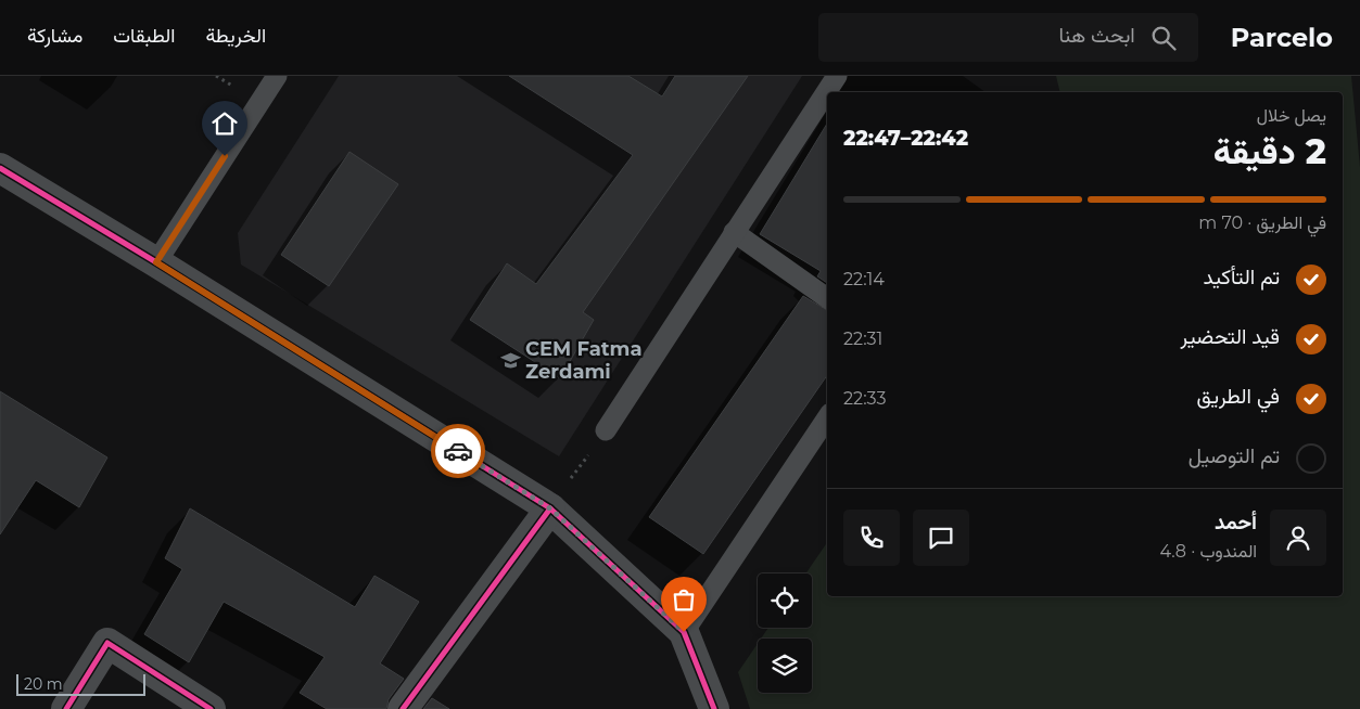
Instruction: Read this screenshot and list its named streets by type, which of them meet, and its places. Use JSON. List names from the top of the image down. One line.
{"places":{"school or university":["CEM Fatma Zerdami"]},"scale_bar":"20 m","page":{"header":"Parcelo","search":"ابحث هنا","nav":["الخريطة","الطبقات","مشاركة"],"heading":["2 دقيقة","يصل خلال","22:42–22:47"],"panel":["أحمد","المندوب · 4.8"],"bar":"في الطريق · 70 m","list":[["تم التأكيد","22:14"],["قيد التحضير","22:31"],["في الطريق","22:33"],"تم التوصيل"],"scale":"20 m"}}
